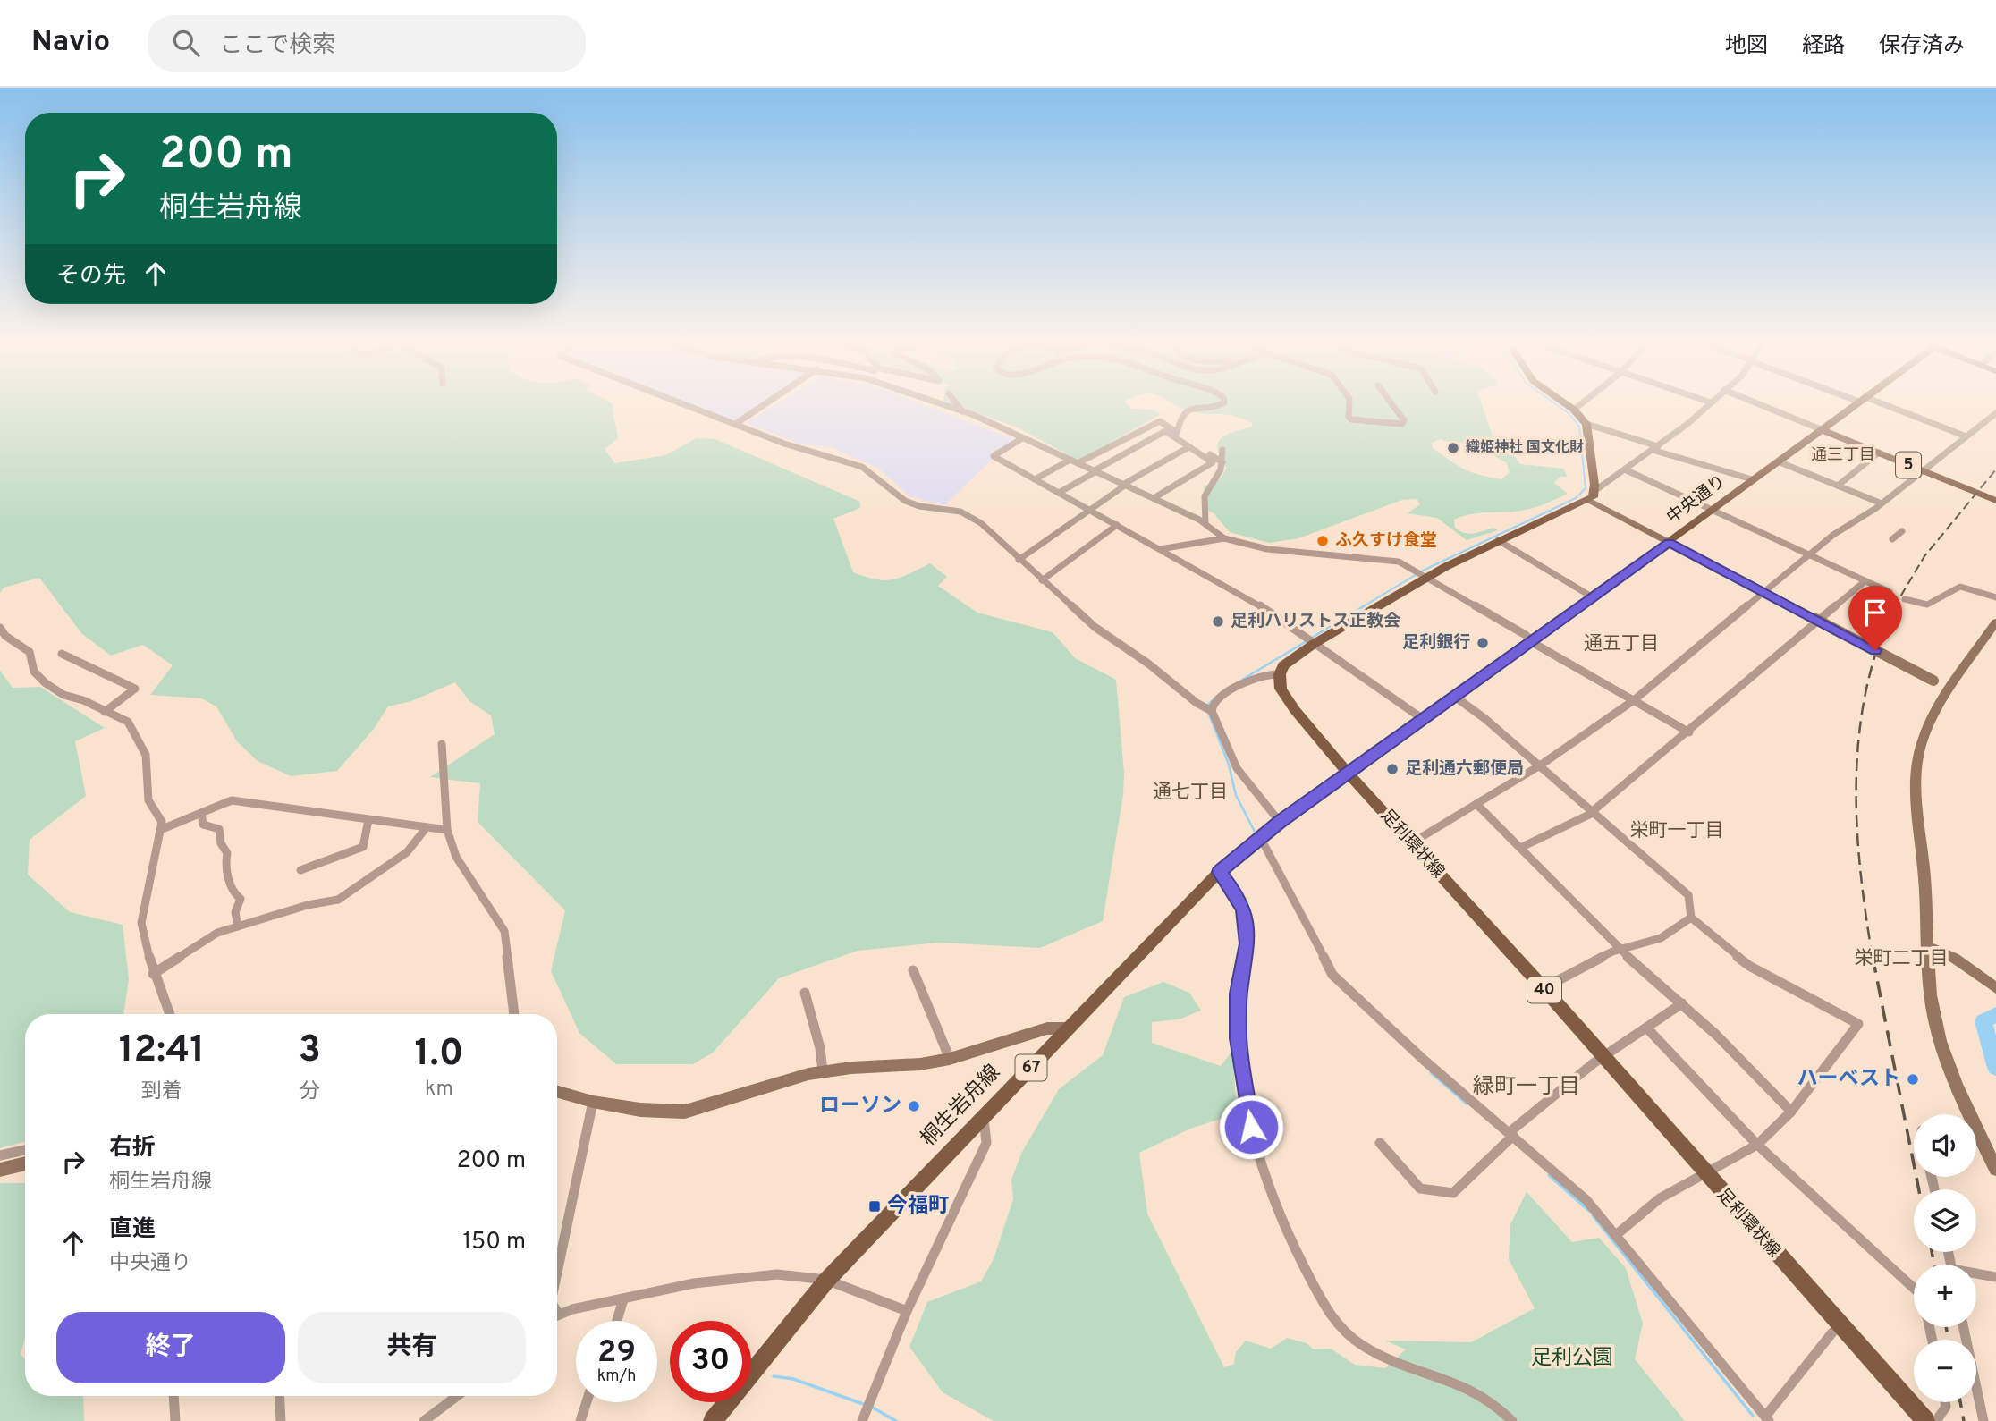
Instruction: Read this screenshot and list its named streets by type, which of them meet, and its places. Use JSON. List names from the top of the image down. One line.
{"streets":{"main road":["5","中央通り","足利環状線","40","67","桐生岩舟線"]},"crossings":[["5","中央通り"],["中央通り","足利環状線"],["中央通り","桐生岩舟線"],["足利環状線","桐生岩舟線"]],"districts":["通三丁目","通五丁目","通七丁目","栄町一丁目","栄町二丁目","緑町一丁目"],"parks":["足利公園"],"places":{"other":["織姫神社 国文化財","ふ久すけ食堂","足利ハリストス正教会","足利銀行","足利通六郵便局","ハーベスト","ローソン"],"transit":["今福町"]},"page":{"header":"Navio","search":"ここで検索","nav":["地図","経路","保存済み"],"turn":["200 m","桐生岩舟線"],"then":"その先","eta":["12:41","到着","3","分","1.0","km"],"map_buttons":["+","−"],"list":[{"name":"右折","note":"桐生岩舟線","value":"200 m"},{"name":"直進","note":"中央通り","value":"150 m"}],"buttons":["終了","共有"],"speed":"29 km/h","limit":"30"}}
